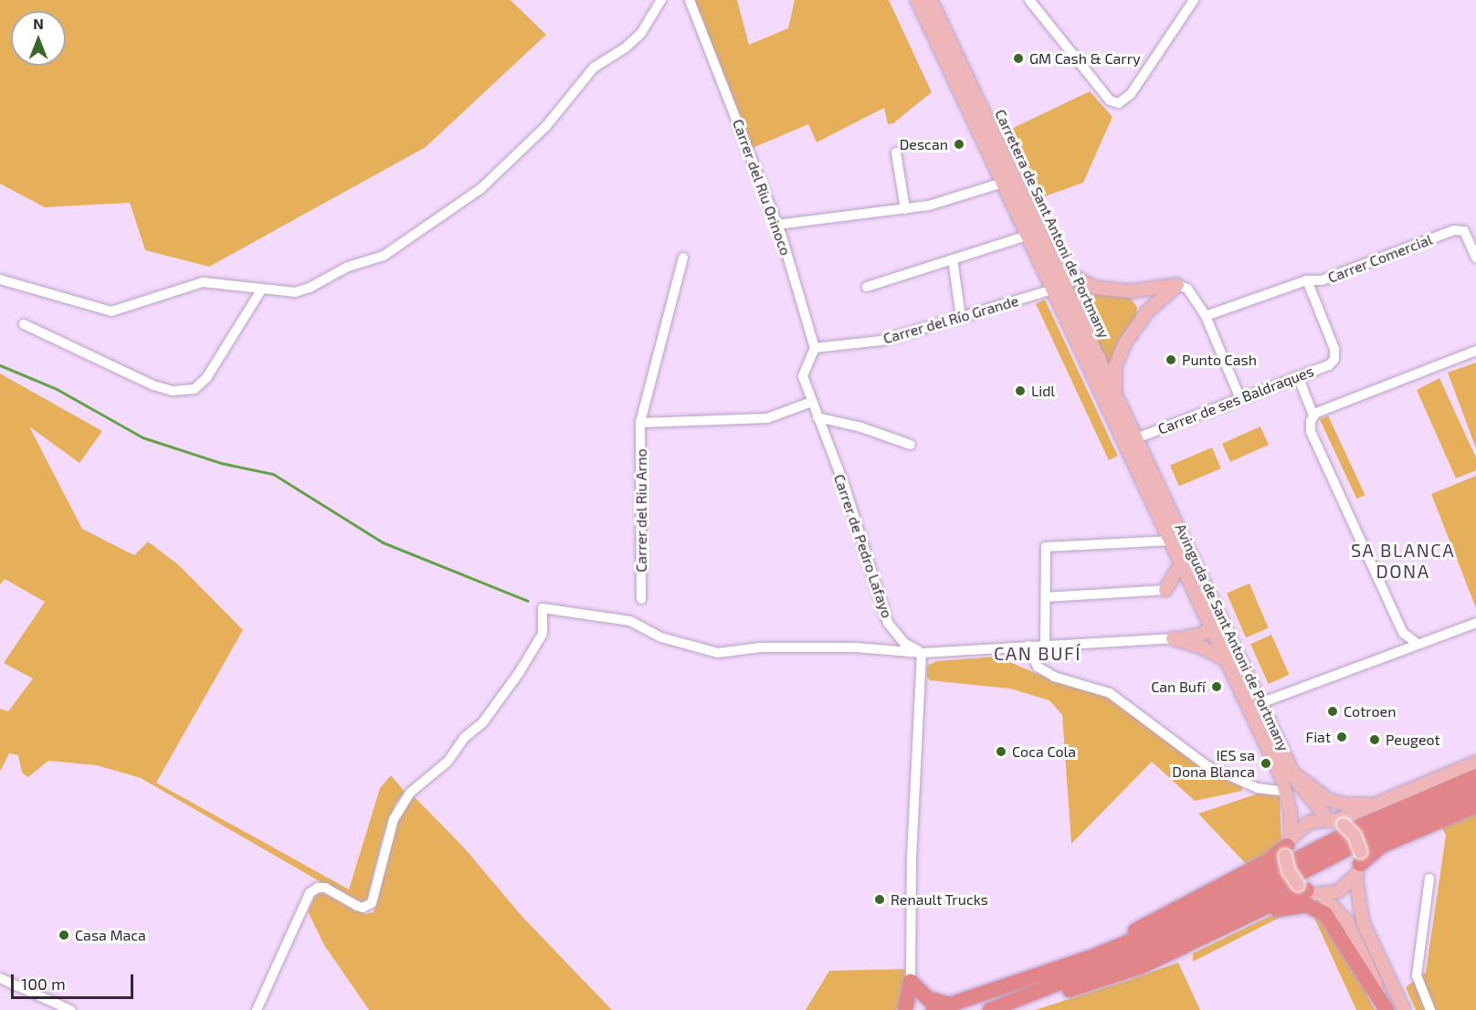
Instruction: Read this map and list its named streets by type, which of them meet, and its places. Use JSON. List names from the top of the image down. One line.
{"streets":{"main road":["Carretera de Sant Antoni de Portmany","Avinguda de Sant Antoni de Portmany"],"street":["Carrer del Riu Orinoco","Carrer Comercial","Carrer del Río Grande","Carrer de ses Baldraques","Carrer del Riu Arno","Carrer de Pedro Lafayo"]},"crossings":[["Carrer del Riu Orinoco","Carrer del Río Grande"],["Carrer del Riu Orinoco","Carrer de Pedro Lafayo"],["Carretera de Sant Antoni de Portmany","Carrer del Río Grande"],["Carretera de Sant Antoni de Portmany","Carrer de ses Baldraques"],["Carretera de Sant Antoni de Portmany","Avinguda de Sant Antoni de Portmany"],["Carrer Comercial","Carrer de ses Baldraques"],["Carrer del Río Grande","Carrer de Pedro Lafayo"]],"districts":["SA BLANCA DONA","CAN BUFÍ"],"places":["GM Cash & Carry","Descan","Punto Cash","Lidl","Can Bufí","Cotroen","Fiat","Peugeot","Coca Cola","IES sa Dona Blanca","Renault Trucks","Casa Maca"],"scale_bar":"100 m","north":"top"}
